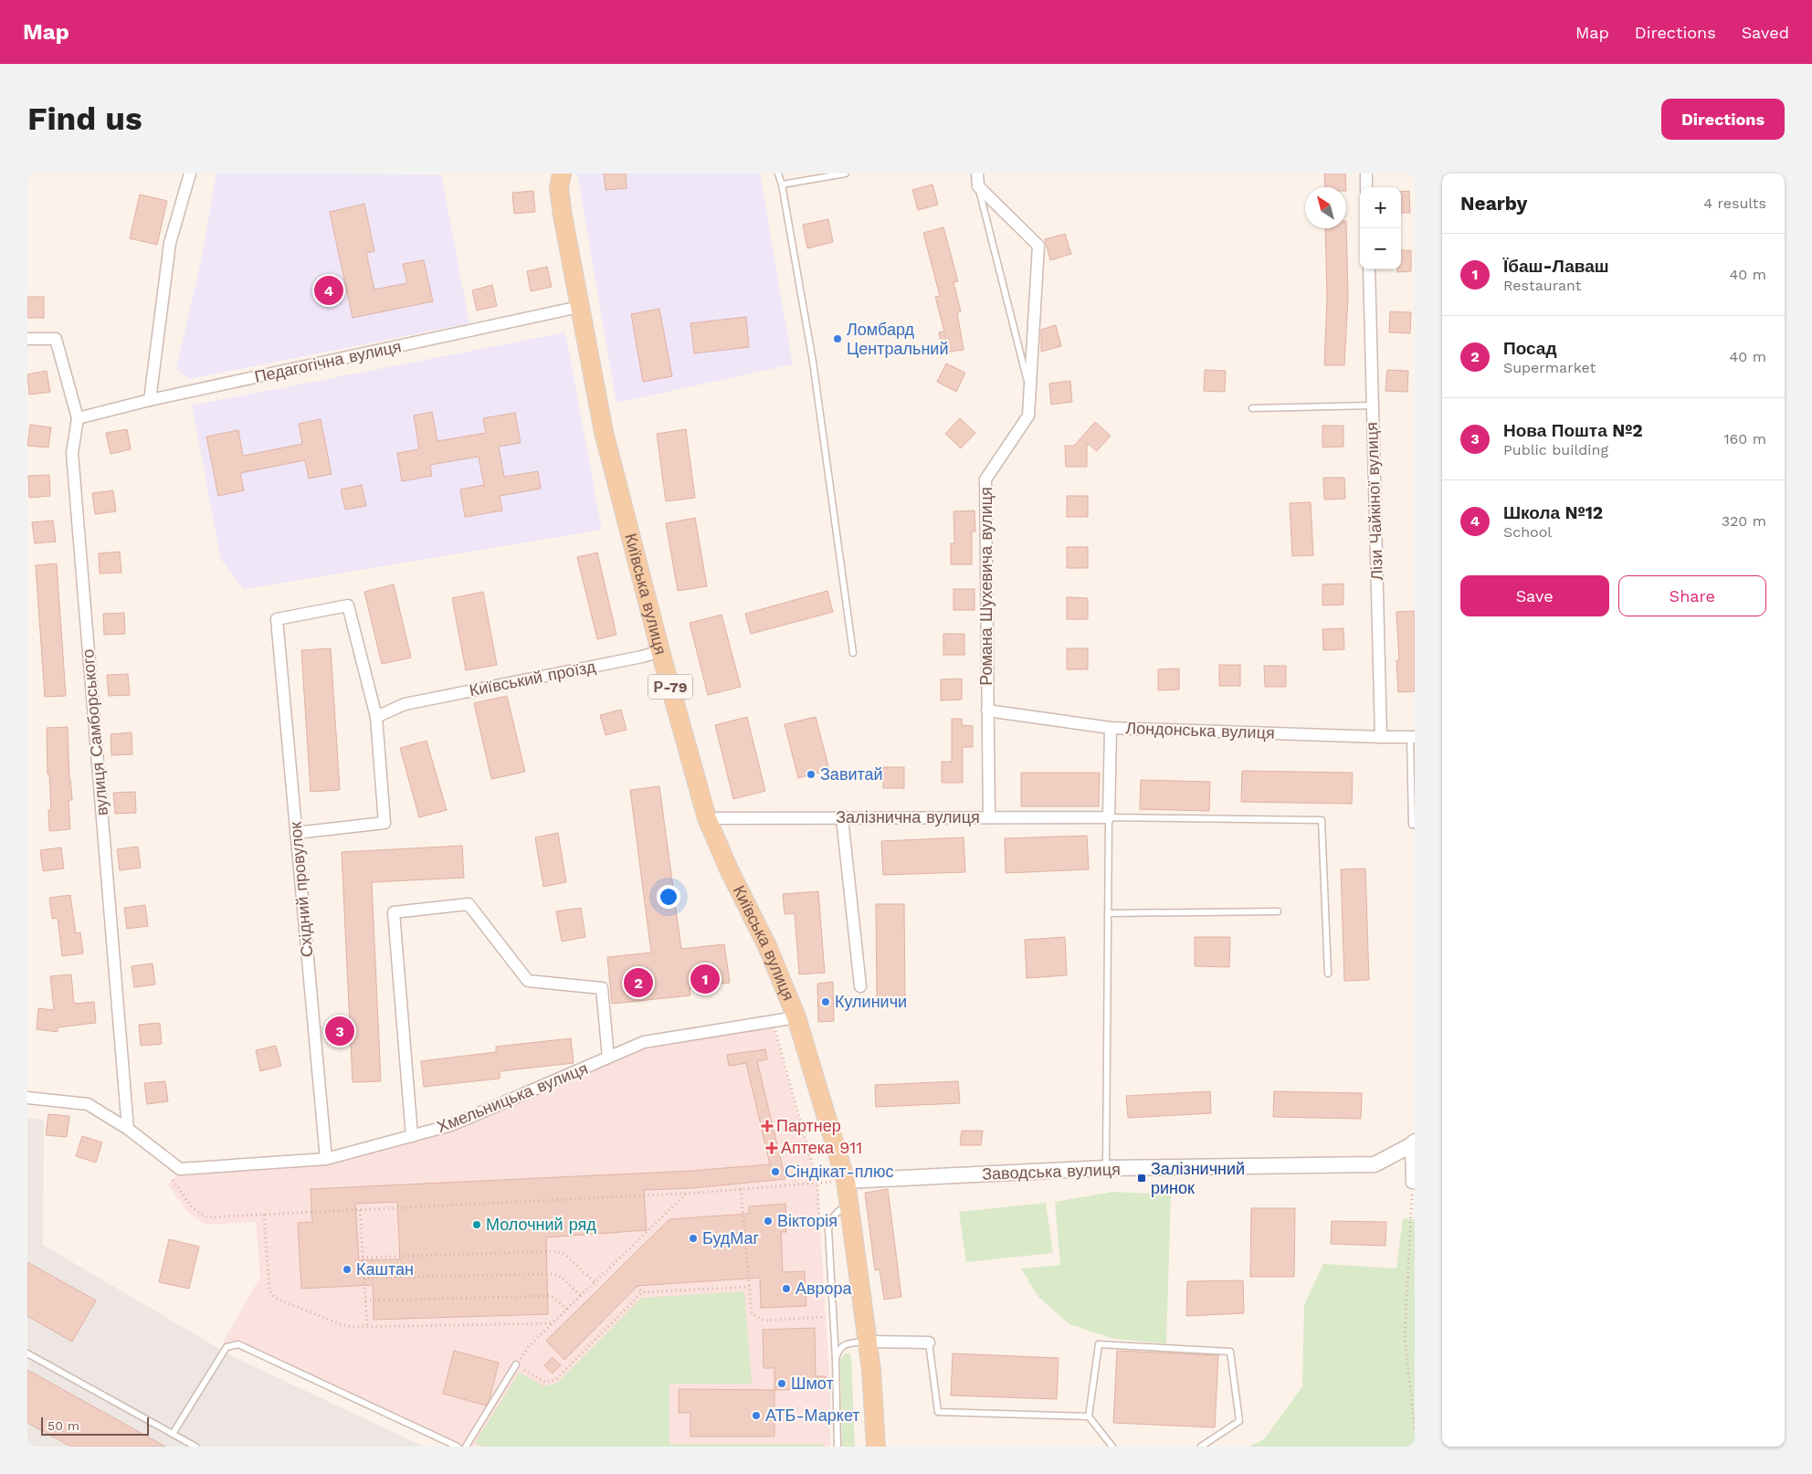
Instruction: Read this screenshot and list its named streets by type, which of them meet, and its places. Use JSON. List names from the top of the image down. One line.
{"streets":{"main road":["Київська вулиця","Р-79"],"street":["Педагогічна вулиця","Лізи Чайкіної вулиця","Романа Шухевича вулиця","Київський проїзд","Лондонська вулиця","вулиця Самборського","Залізнична вулиця","Східний провулок","Хмельницька вулиця","Заводська вулиця"]},"crossings":[["Педагогічна вулиця","Київська вулиця"],["Педагогічна вулиця","вулиця Самборського"],["Лізи Чайкіної вулиця","Лондонська вулиця"],["Романа Шухевича вулиця","Лондонська вулиця"],["Романа Шухевича вулиця","Залізнична вулиця"],["Київська вулиця","Київський проїзд"],["Київська вулиця","Р-79"],["Київська вулиця","Залізнична вулиця"],["Київська вулиця","Хмельницька вулиця"],["Київська вулиця","Заводська вулиця"],["Київський проїзд","Східний провулок"],["Р-79","Заводська вулиця"],["вулиця Самборського","Хмельницька вулиця"],["Східний провулок","Хмельницька вулиця"]],"places":{"other":["Ломбард Центральний","Завитай","Кулиничи","Сіндікат-плюс","Вікторія","Молочний ряд","БудМаг","Каштан","Аврора","Шмот","АТБ-Маркет"],"health":["Партнер","Аптека 911"],"transit":["Залізничний ринок"]},"scale_bar":"50 m","north":"top left","page":{"header":"Map","nav":["Map","Directions","Saved"],"buttons":["Directions",["Save","Share"]],"title":"Find us","heading":["Nearby","4 results"],"map_buttons":["+","−"],"list":[{"mark":"1","name":"Їбаш-Лаваш","note":"Restaurant","value":"40 m"},{"mark":"2","name":"Посад","note":"Supermarket","value":"40 m"},{"mark":"3","name":"Нова Пошта №2","note":"Public building","value":"160 m"},{"mark":"4","name":"Школа №12","note":"School","value":"320 m"}],"pins":["4","1","2","3"],"scale":"50 m"}}
